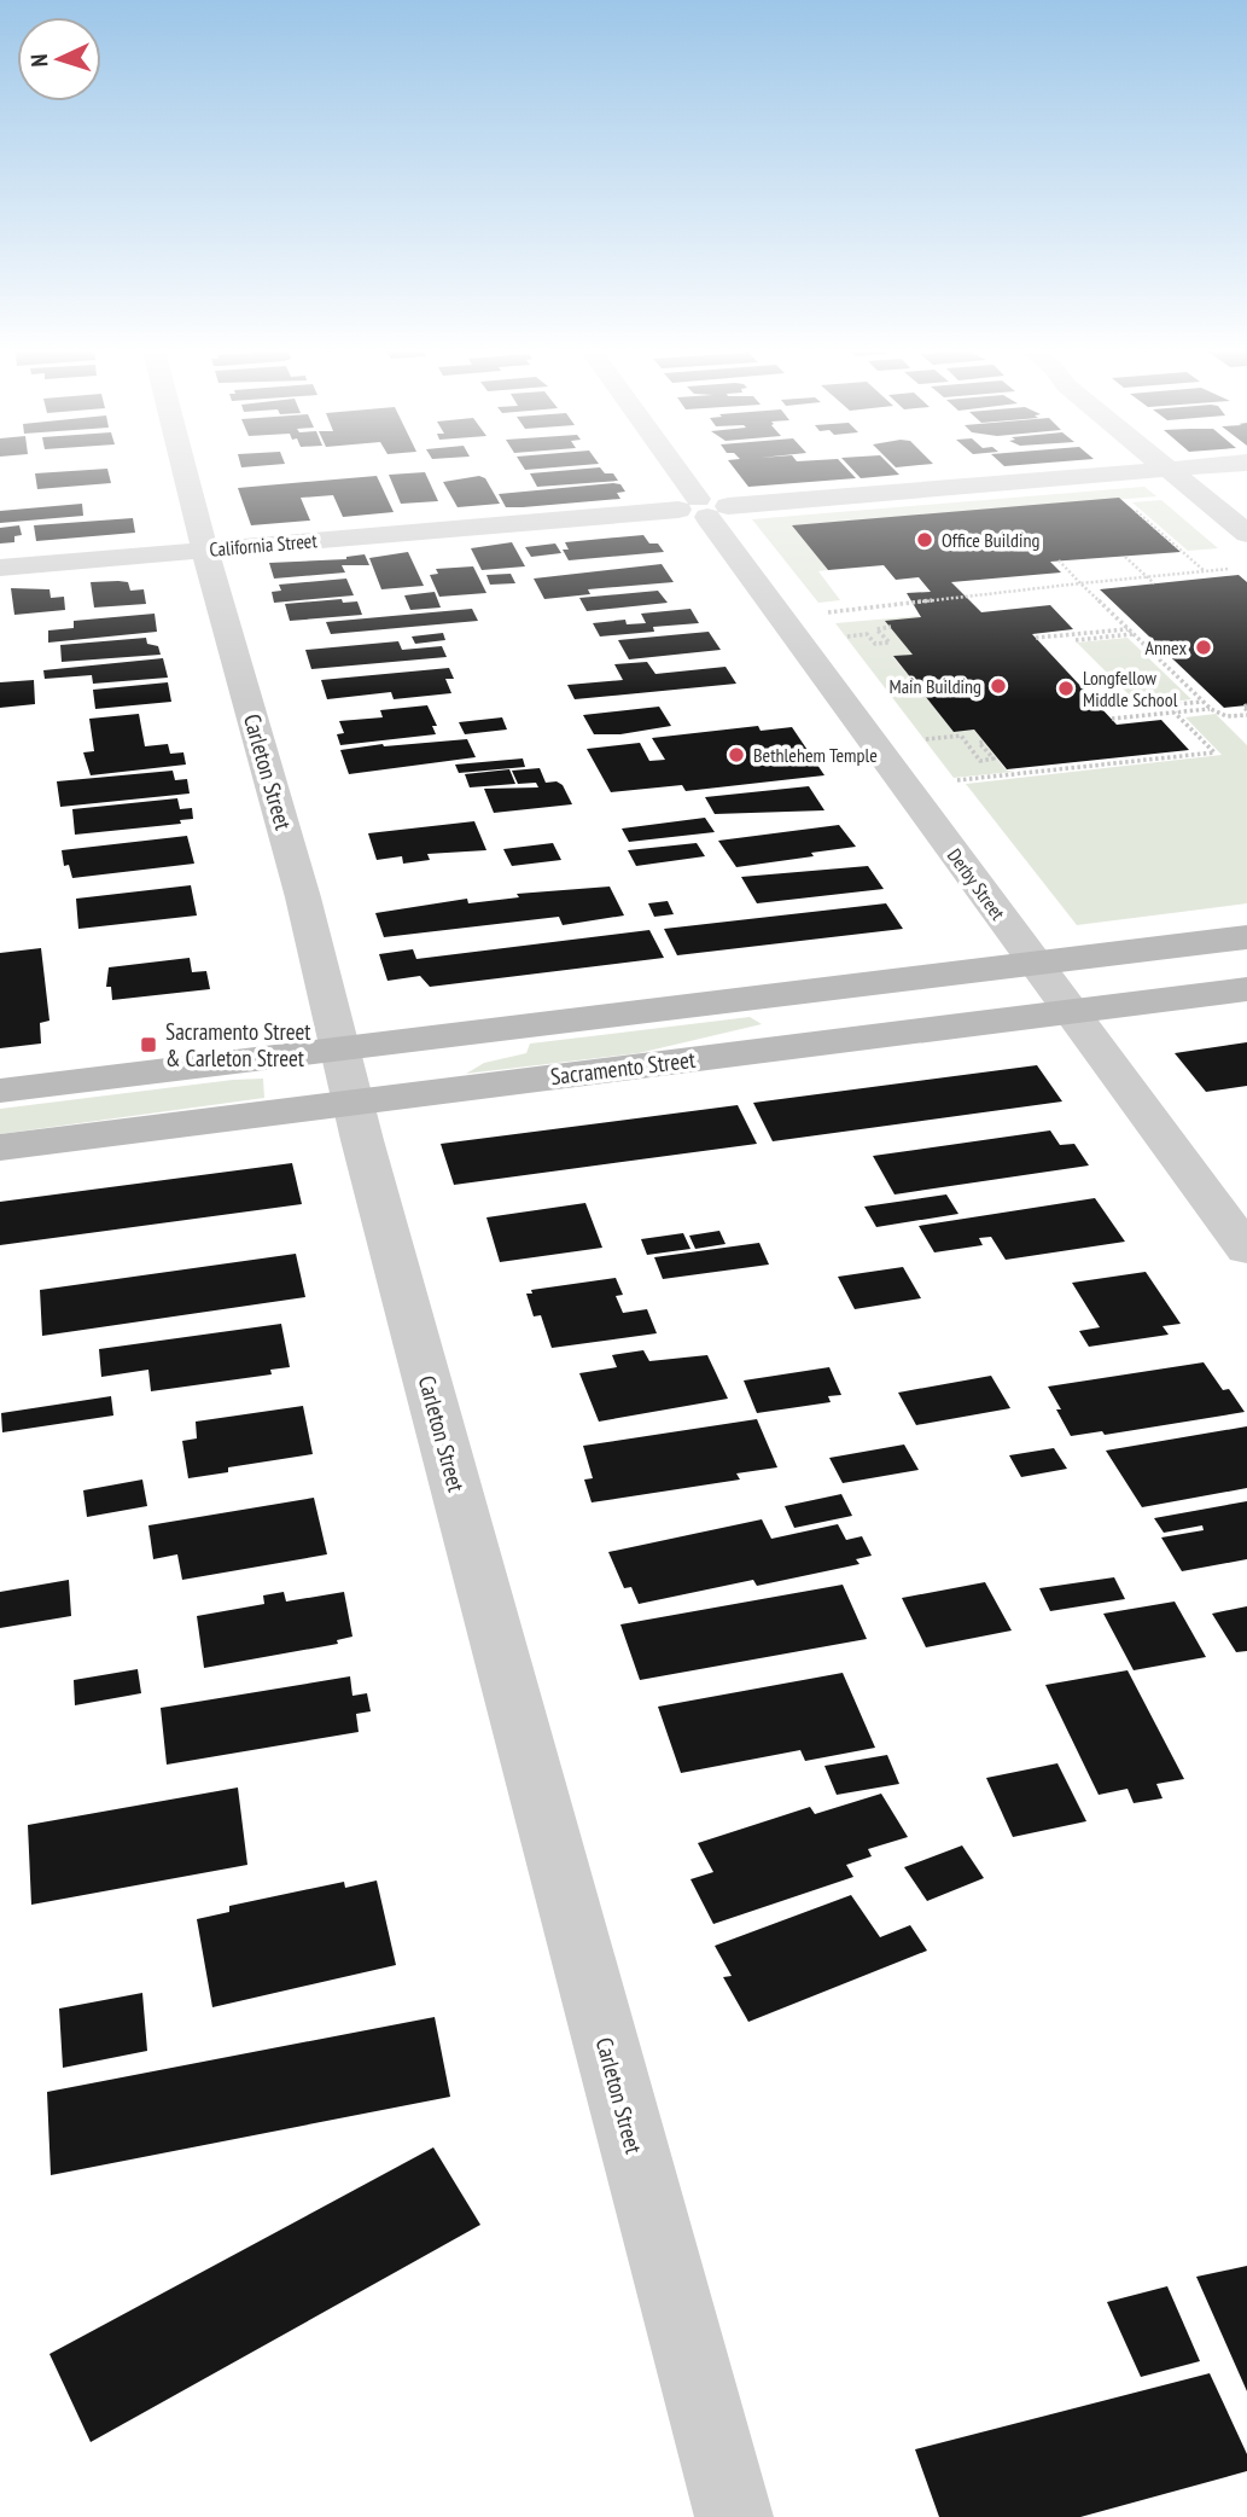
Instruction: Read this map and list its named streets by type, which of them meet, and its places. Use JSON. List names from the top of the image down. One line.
{"streets":{"street":["California Street","Carleton Street","Derby Street","Sacramento Street"]},"crossings":[["California Street","Carleton Street"],["California Street","Derby Street"],["Carleton Street","Sacramento Street"],["Derby Street","Sacramento Street"]],"places":{"other":["Office Building","Annex","Main Building","Longfellow Middle School","Bethlehem Temple"],"transit":["Sacramento Street & Carleton Street"]},"north":"left"}
